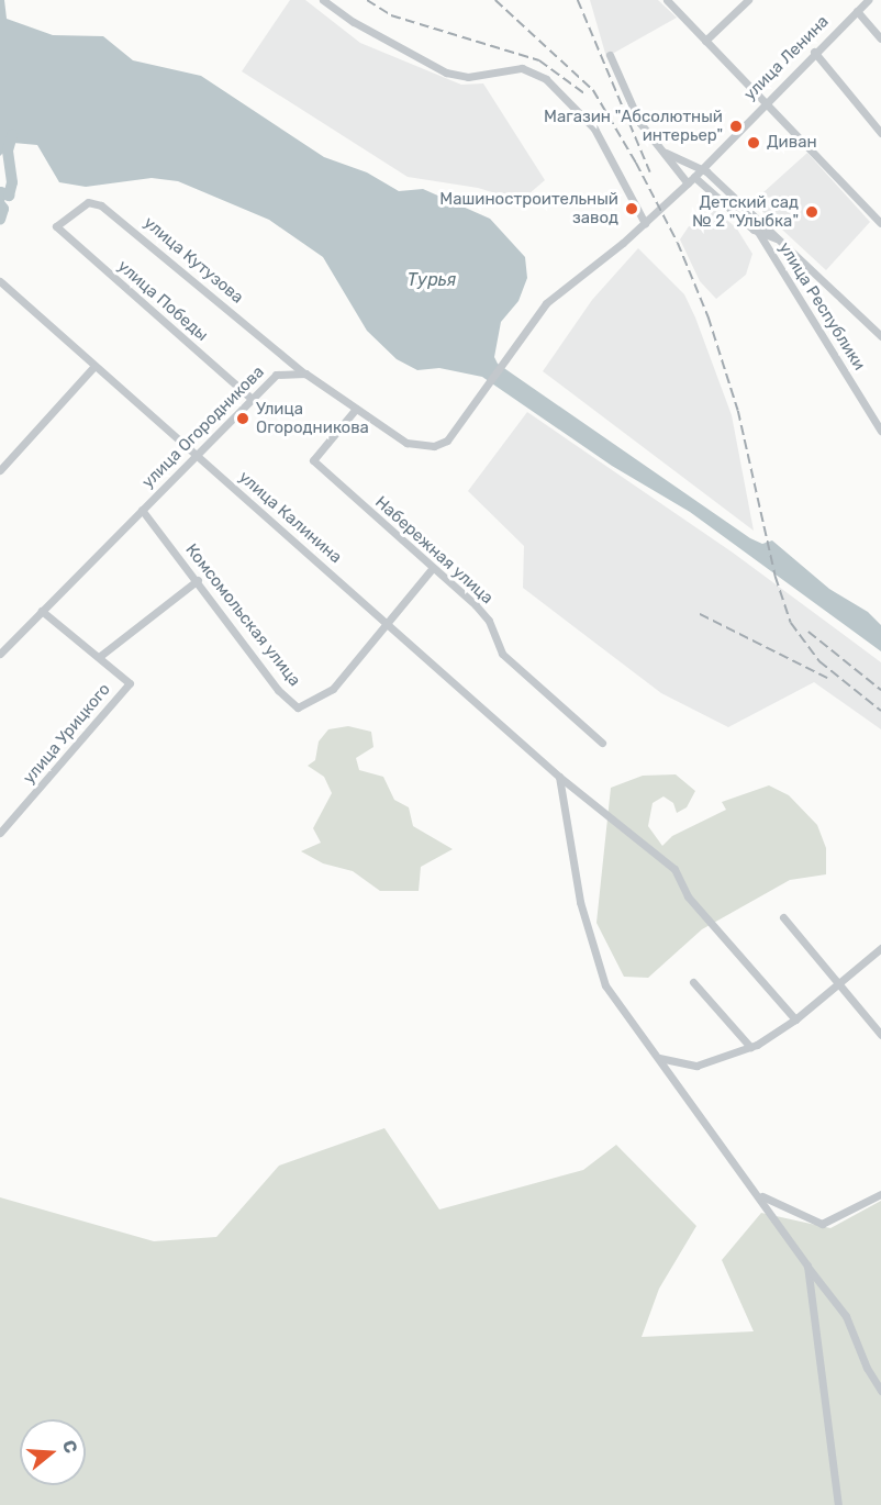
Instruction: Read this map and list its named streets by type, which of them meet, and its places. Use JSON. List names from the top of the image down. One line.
{"streets":{"street":["улица Ленина","улица Кутузова","улица Победы","улица Республики","улица Огородникова","улица Калинина","Набережная улица","Комсомольская улица","улица Урицкого"]},"crossings":[["улица Кутузова","улица Победы"],["улица Кутузова","улица Огородникова"],["улица Победы","улица Огородникова"],["улица Огородникова","улица Калинина"],["улица Огородникова","Комсомольская улица"],["улица Огородникова","улица Урицкого"],["улица Калинина","Комсомольская улица"],["Набережная улица","Комсомольская улица"],["Комсомольская улица","улица Урицкого"]],"water":["Турья"],"places":["Магазин \"Абсолютный интерьер\"","Диван","Машиностроительный завод","Детский сад № 2 \"Улыбка\"","Улица Огородникова"],"north":"right"}
